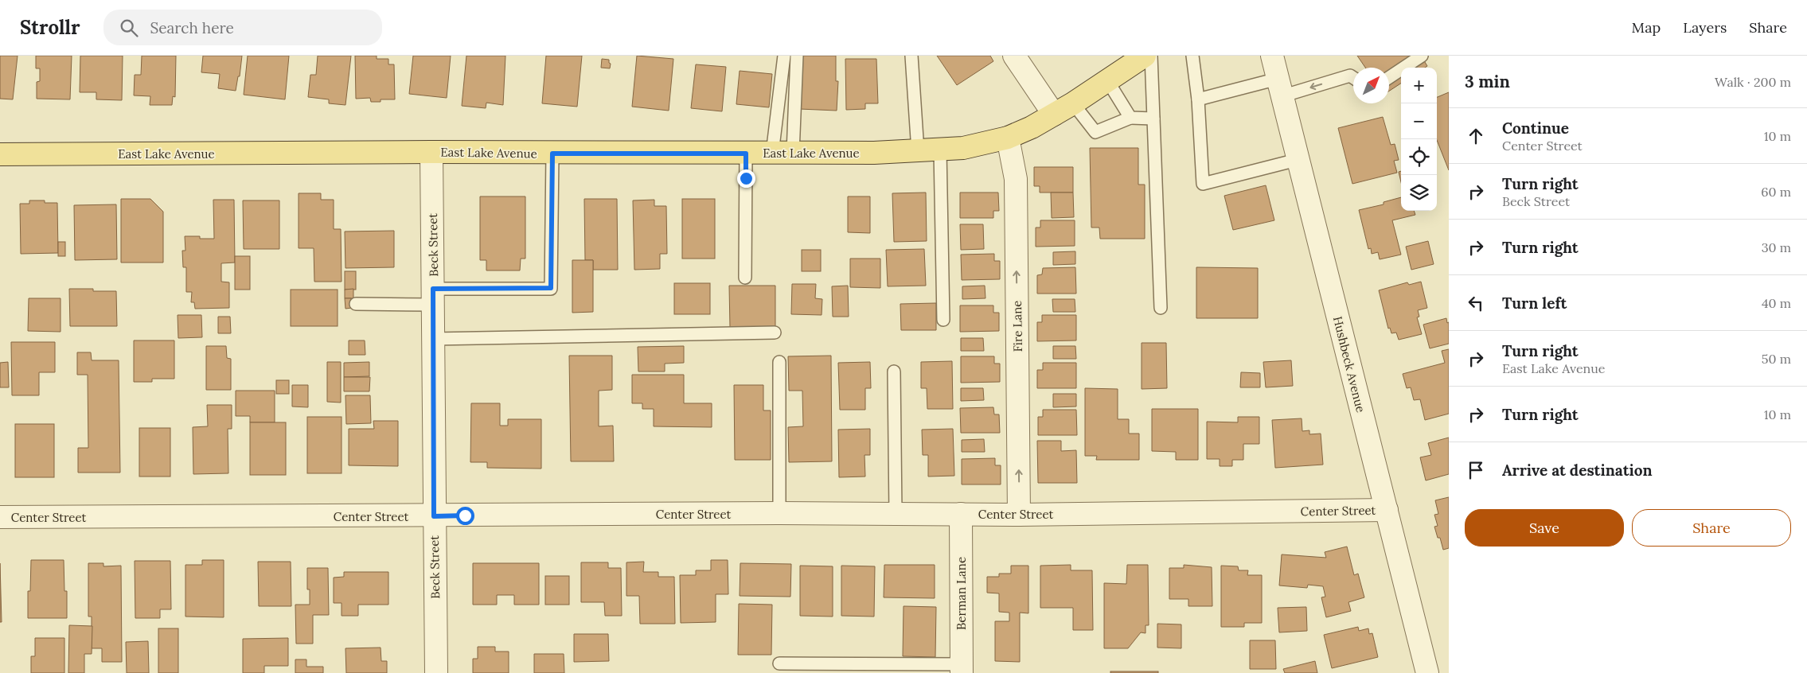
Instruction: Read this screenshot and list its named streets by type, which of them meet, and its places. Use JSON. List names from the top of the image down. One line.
{"streets":{"main road":["East Lake Avenue"],"street":["Beck Street","Fire Lane","Hushbeck Avenue","Center Street","Berman Lane"]},"crossings":[["East Lake Avenue","Beck Street"],["East Lake Avenue","Fire Lane"],["Beck Street","Center Street"],["Fire Lane","Center Street"],["Hushbeck Avenue","Center Street"],["Center Street","Berman Lane"]],"one_way":["Fire Lane"],"north":"top right","page":{"header":"Strollr","search":"Search here","nav":["Map","Layers","Share"],"heading":["3 min","Walk · 200 m"],"map_buttons":["+","−"],"list":[["Continue","Center Street","10 m"],["Turn right","Beck Street","60 m"],["Turn right","30 m"],["Turn left","40 m"],["Turn right","East Lake Avenue","50 m"],["Turn right","10 m"],"Arrive at destination"],"buttons":["Save","Share"]}}
